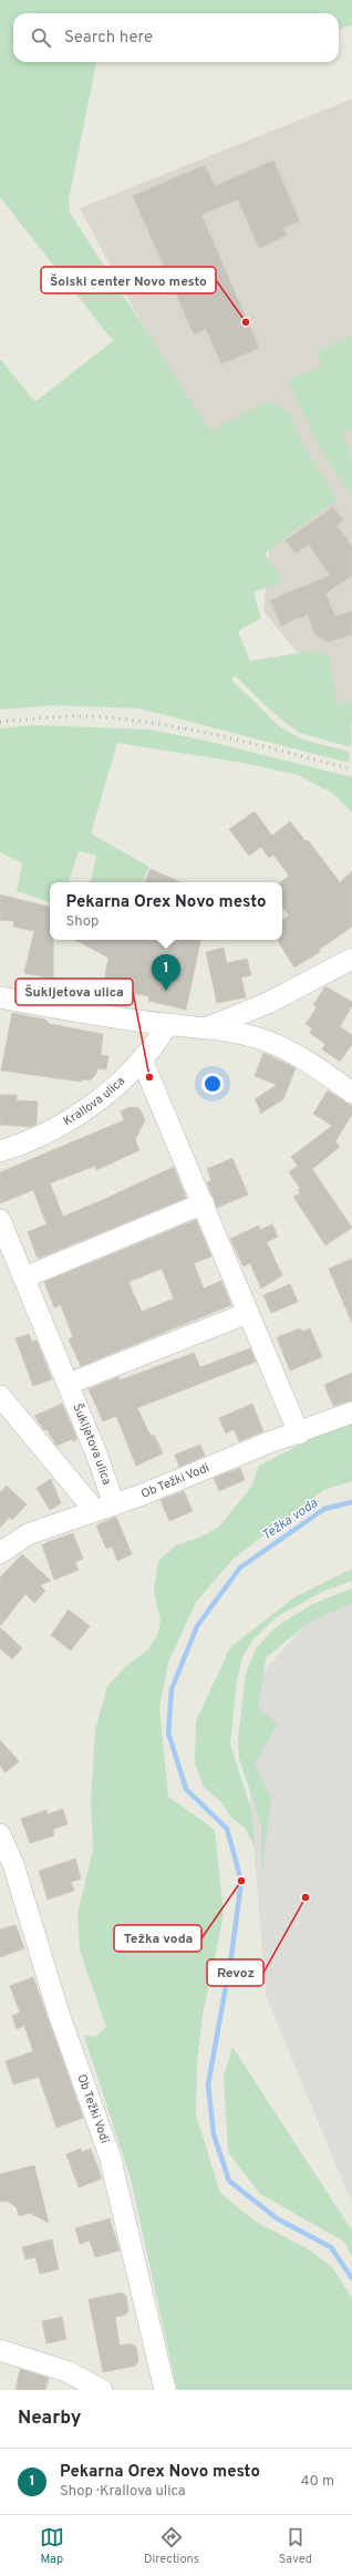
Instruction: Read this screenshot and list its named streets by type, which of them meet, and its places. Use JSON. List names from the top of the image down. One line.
{"streets":{"street":["Krallova ulica","Šukljetova ulica","Ob Težki Vodi"]},"crossings":[["Šukljetova ulica","Ob Težki Vodi"]],"water":["Težka voda"],"places":["Šolski center Novo mesto","Šukljetova ulica","Težka voda","Revoz"],"page":{"search":"Search here","popup":["Pekarna Orex Novo mesto","Shop"],"pins":"1","heading":"Nearby","list":[{"mark":"1","name":"Pekarna Orex Novo mesto","note":"Shop · Krallova ulica","value":"40 m"}],"nav":["Map","Directions","Saved"]}}
